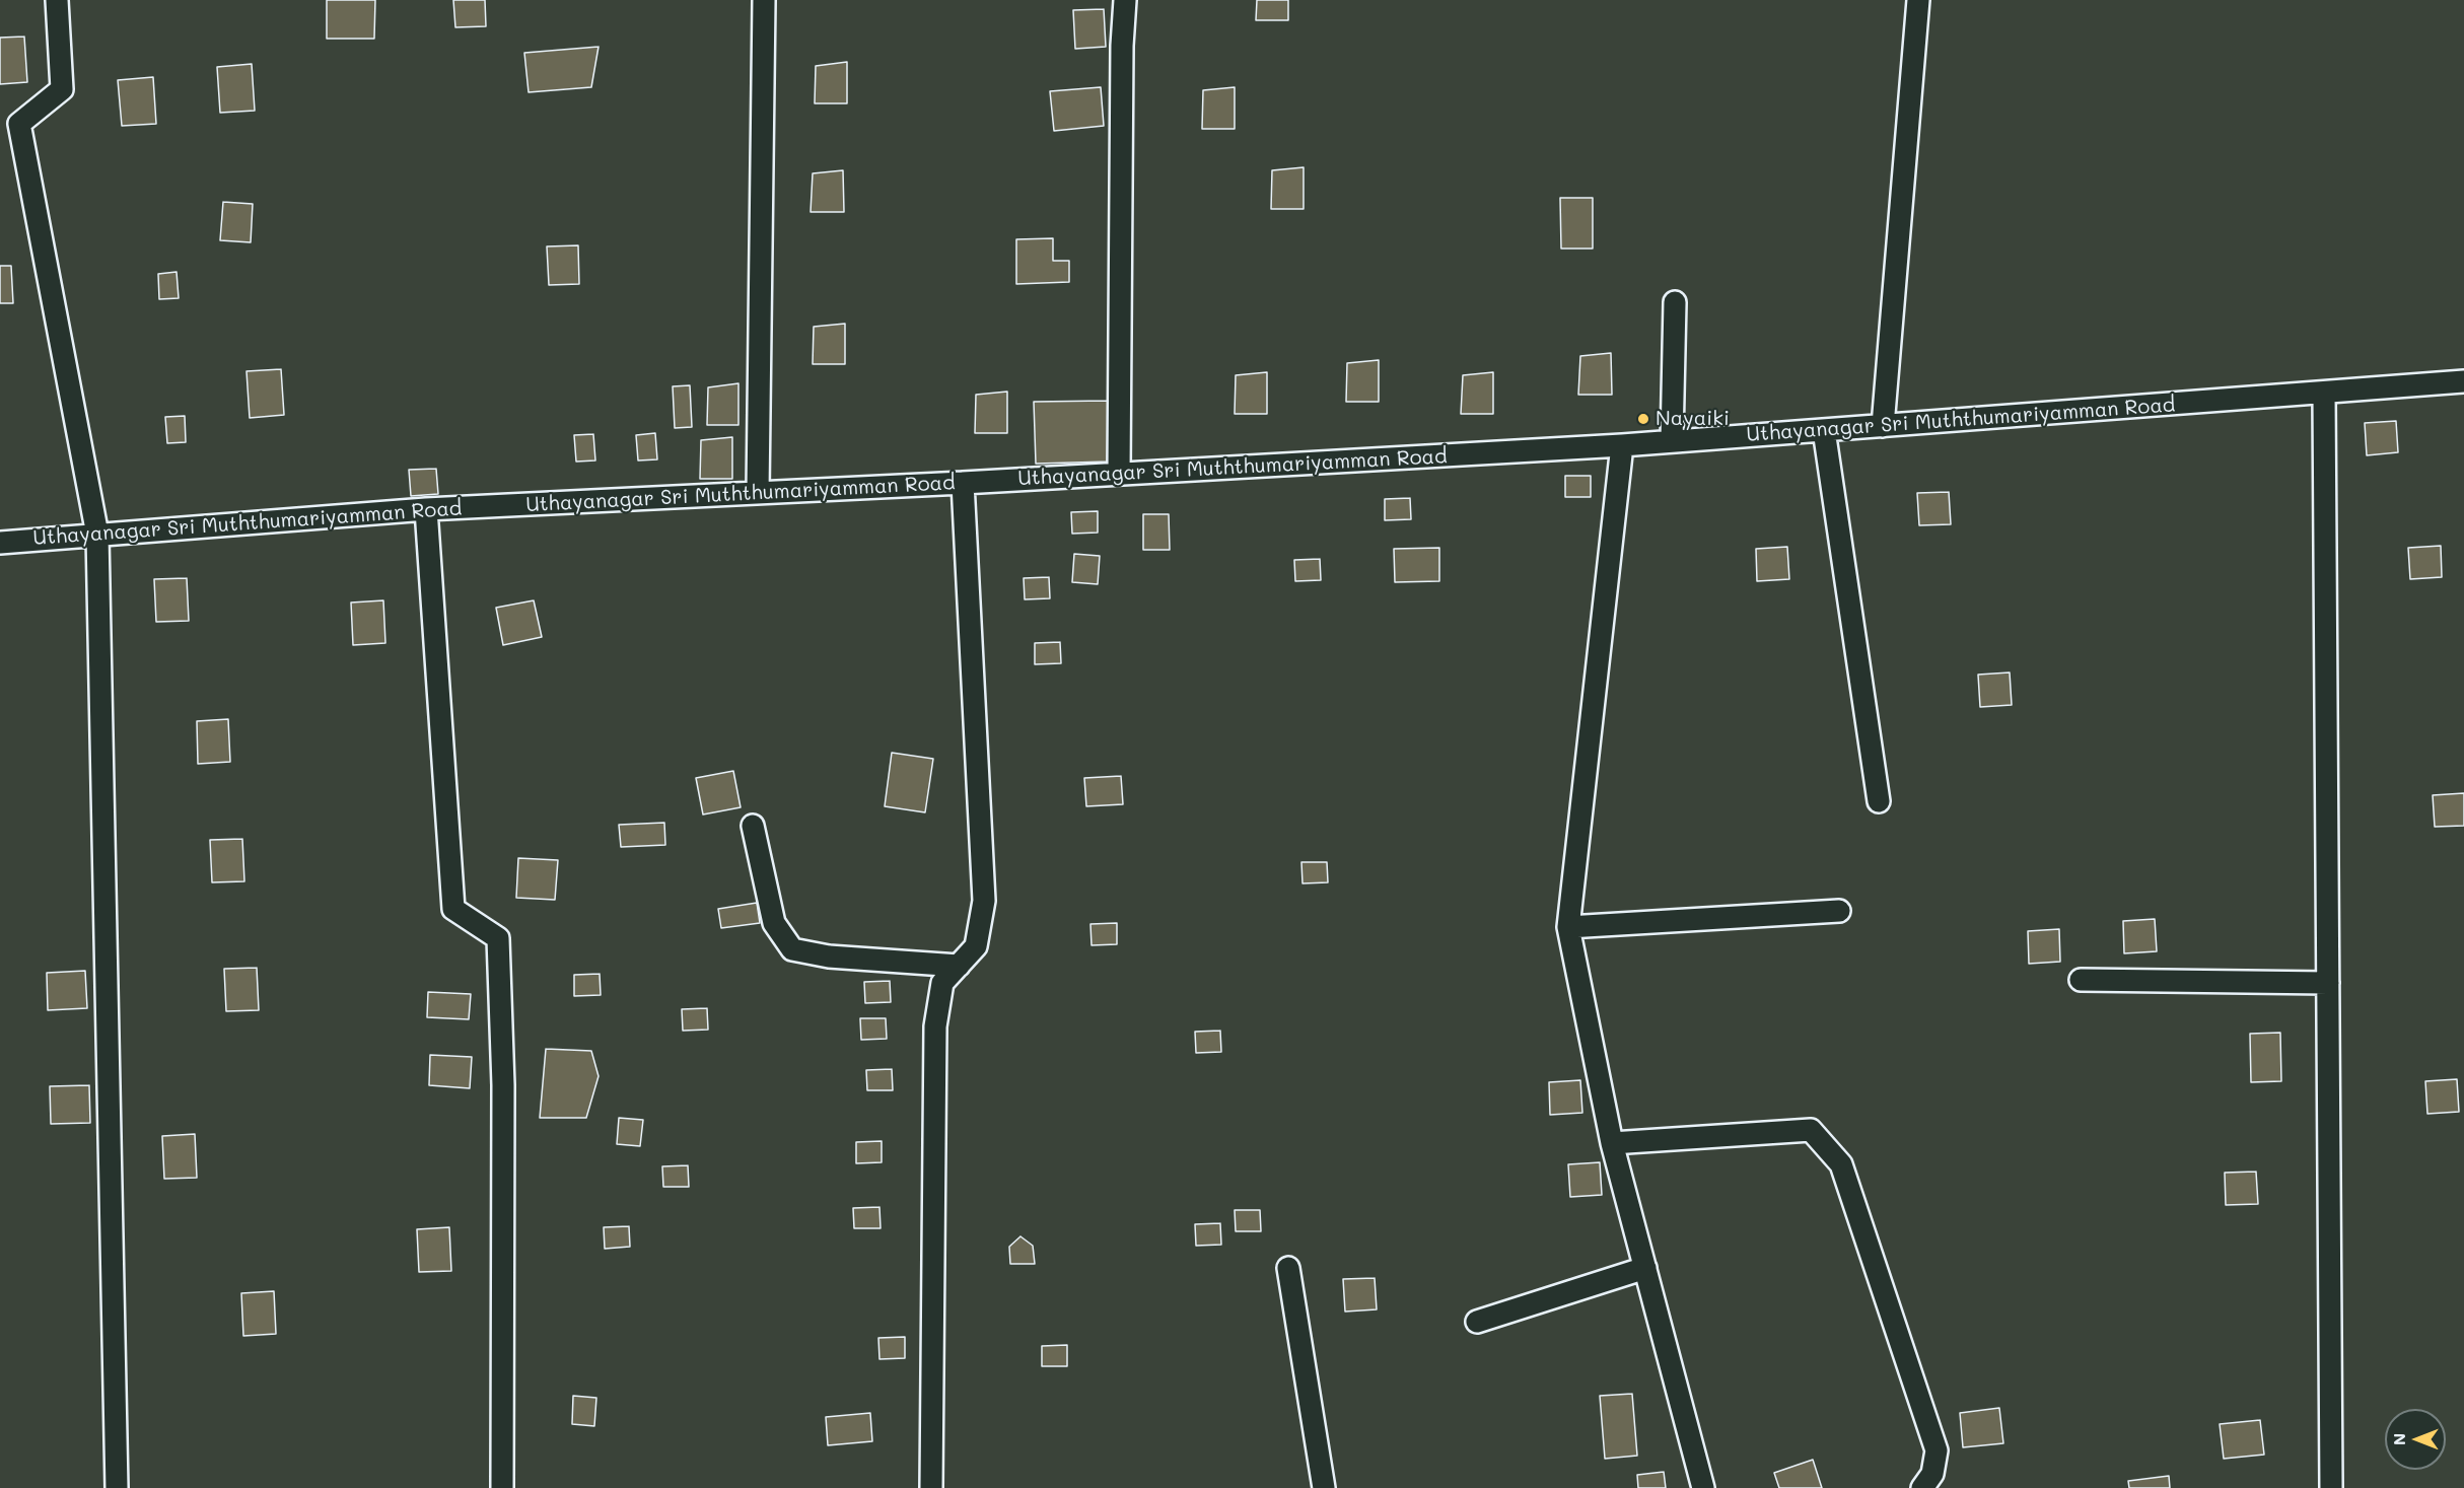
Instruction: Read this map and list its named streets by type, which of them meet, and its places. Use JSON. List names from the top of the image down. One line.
{"streets":{"street":["Uthayanagar Sri Muththumariyamman Road"]},"places":["Nayaiki"],"north":"left"}
